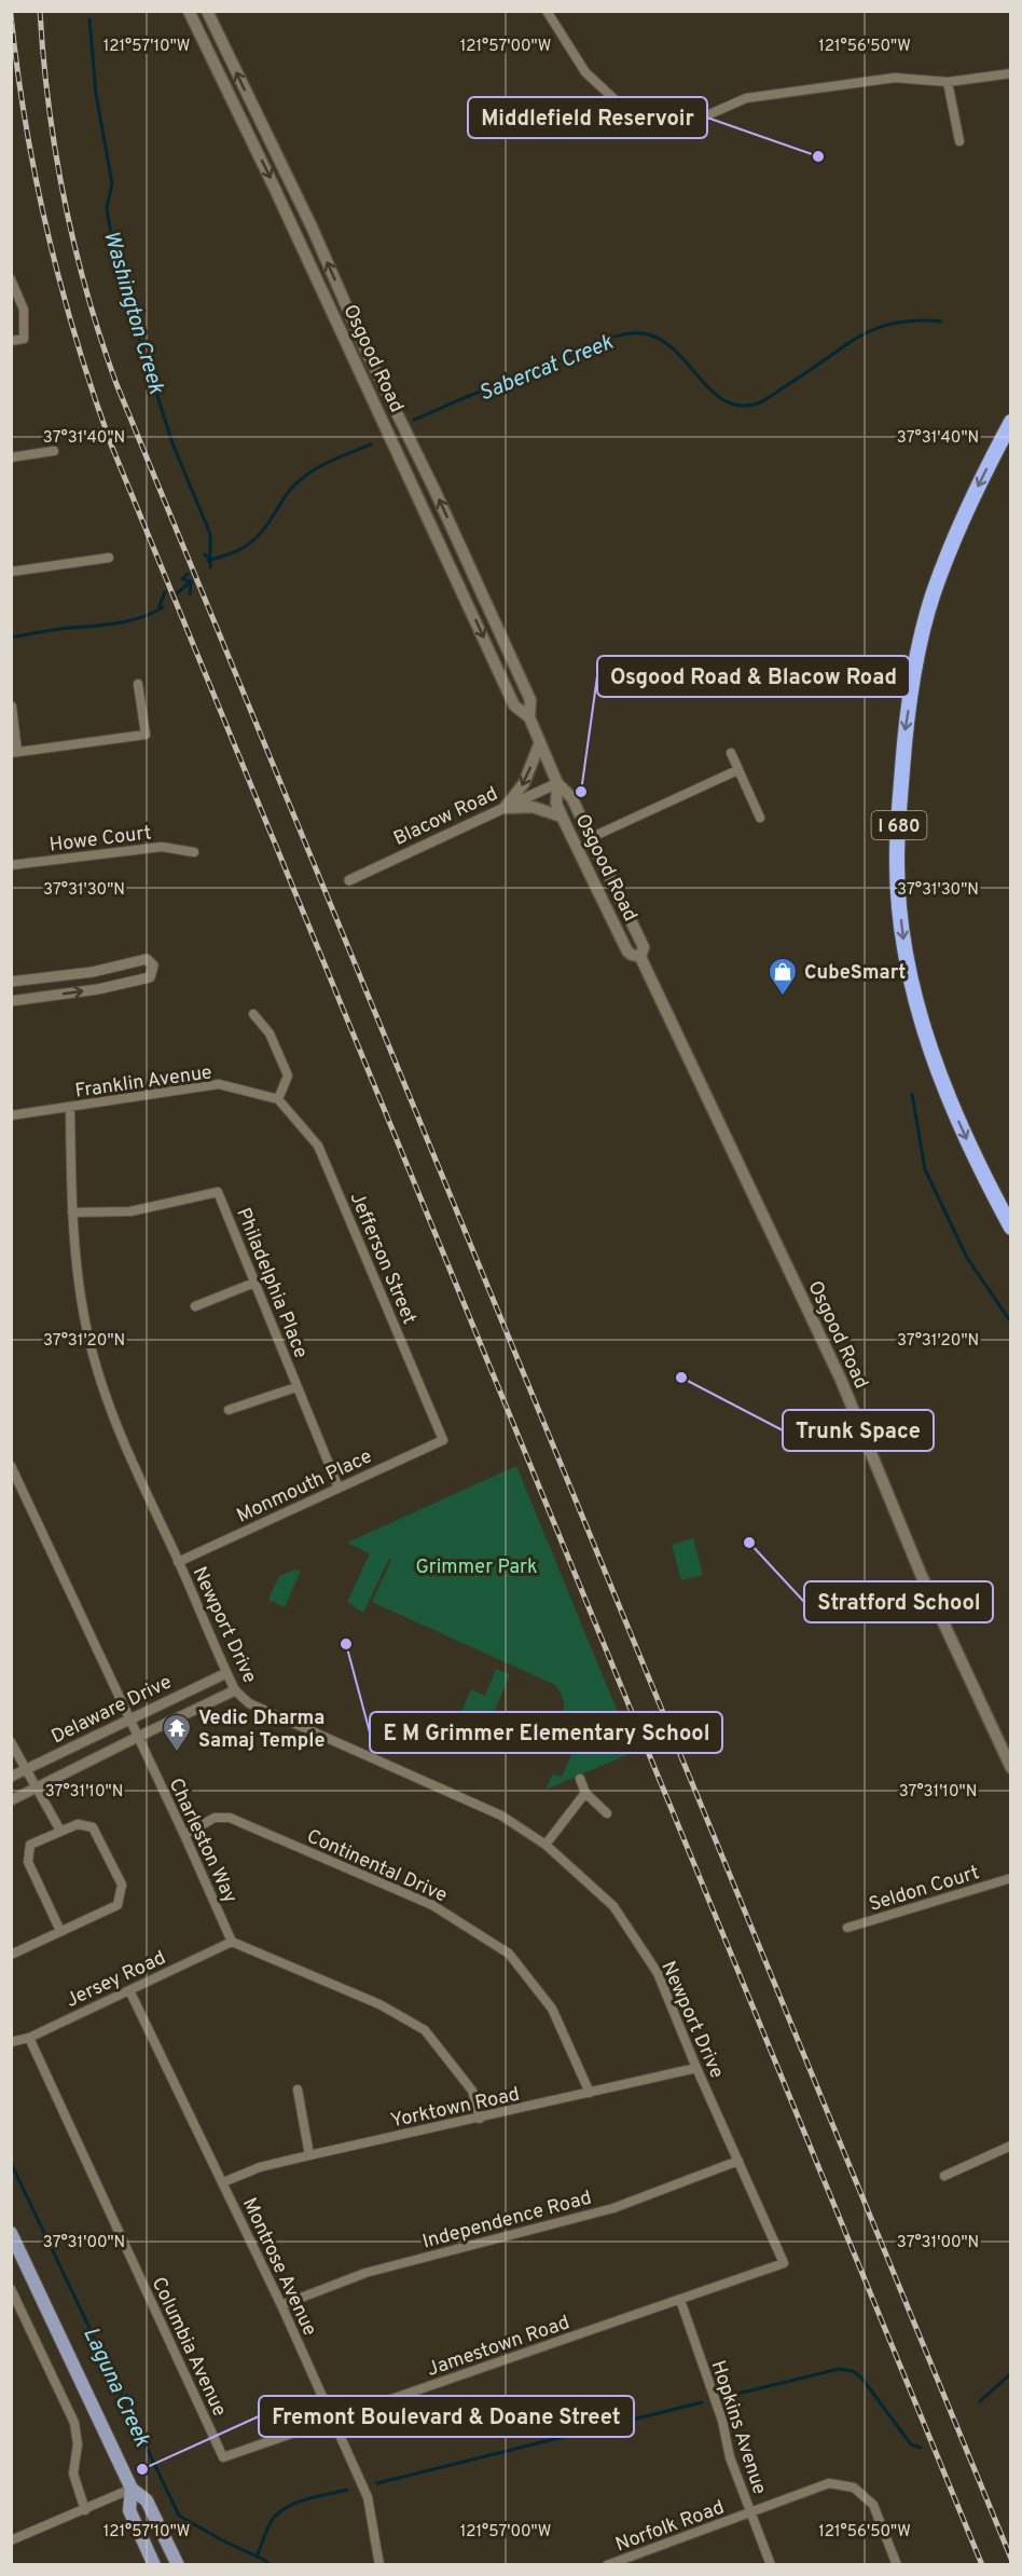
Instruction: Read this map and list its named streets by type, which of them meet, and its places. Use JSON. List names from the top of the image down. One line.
{"streets":{"highway":["I 680"],"main road":["Osgood Road"],"street":["Blacow Road","Howe Court","Franklin Avenue","Jefferson Street","Philadelphia Place","Monmouth Place","Newport Drive","Delaware Drive","Charleston Way","Continental Drive","Seldon Court","Jersey Road","Yorktown Road","Independence Road","Montrose Avenue","Jamestown Road","Columbia Avenue","Hopkins Avenue","Norfolk Road"]},"crossings":[["Osgood Road","Blacow Road"],["Franklin Avenue","Jefferson Street"],["Franklin Avenue","Newport Drive"],["Jefferson Street","Monmouth Place"],["Philadelphia Place","Monmouth Place"],["Philadelphia Place","Newport Drive"],["Monmouth Place","Newport Drive"],["Newport Drive","Delaware Drive"],["Newport Drive","Yorktown Road"],["Newport Drive","Independence Road"],["Newport Drive","Jamestown Road"],["Delaware Drive","Charleston Way"],["Charleston Way","Continental Drive"],["Charleston Way","Jersey Road"],["Continental Drive","Yorktown Road"],["Jersey Road","Montrose Avenue"],["Jersey Road","Columbia Avenue"],["Yorktown Road","Montrose Avenue"],["Independence Road","Montrose Avenue"],["Montrose Avenue","Jamestown Road"],["Jamestown Road","Columbia Avenue"],["Jamestown Road","Hopkins Avenue"],["Hopkins Avenue","Norfolk Road"]],"water":["Washington Creek","Sabercat Creek","Laguna Creek"],"parks":["Grimmer Park"],"places":{"other":["Middlefield Reservoir","Osgood Road & Blacow Road","Trunk Space","Stratford School","E M Grimmer Elementary School","Fremont Boulevard & Doane Street"],"shop":["CubeSmart"],"temple":["Vedic Dharma Samaj Temple"]},"coordinates":["121°57'10\"W","121°57'00\"W","121°56'50\"W","37°31'40\"N","37°31'30\"N","37°31'20\"N","37°31'10\"N","37°31'00\"N"]}
